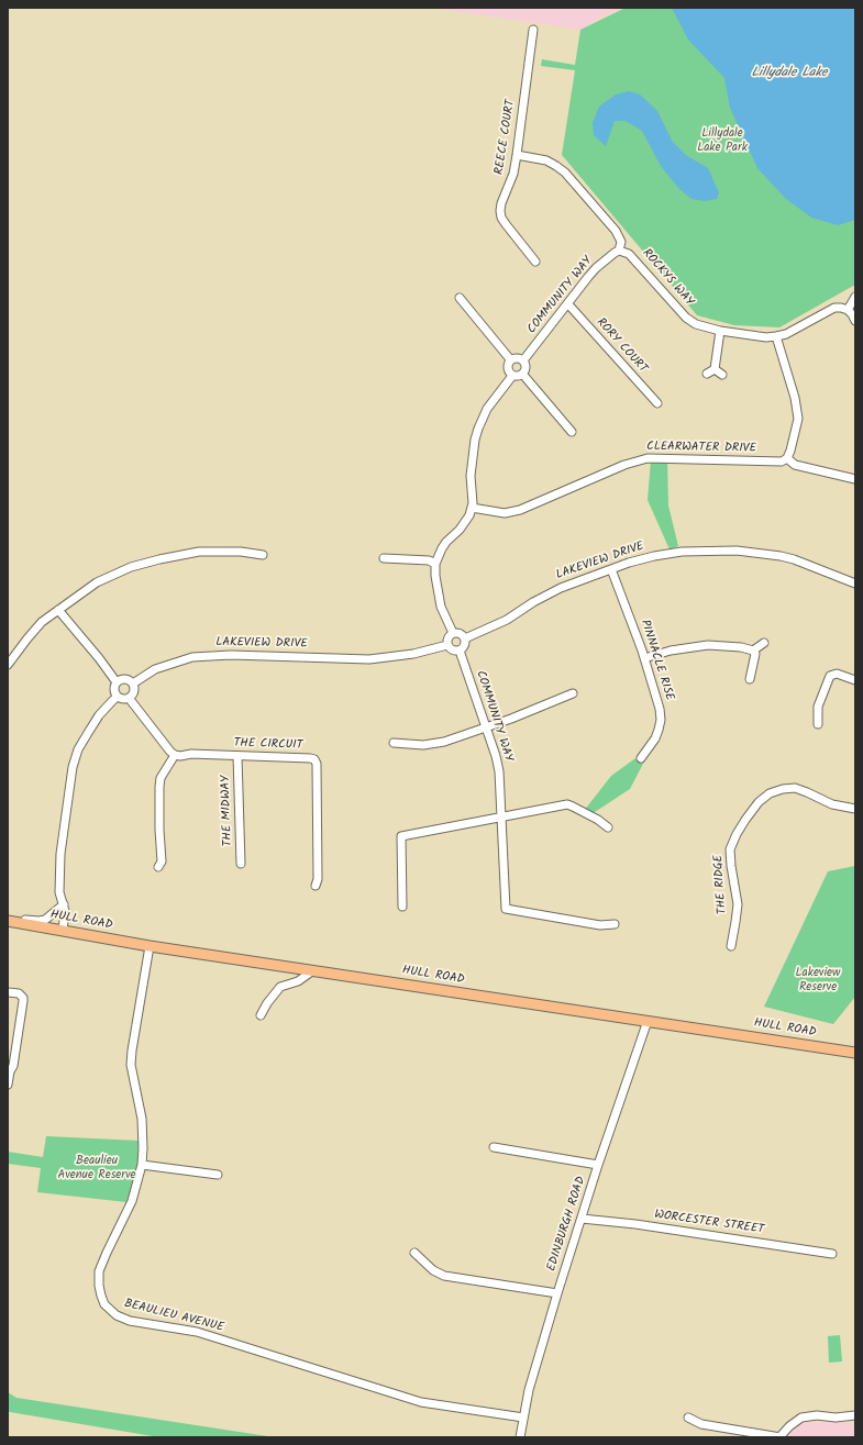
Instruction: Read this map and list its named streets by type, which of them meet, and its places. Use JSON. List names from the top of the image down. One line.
{"streets":{"main road":["HULL ROAD"],"street":["REECE COURT","ROCKYS WAY","COMMUNITY WAY","RORY COURT","CLEARWATER DRIVE","LAKEVIEW DRIVE","PINNACLE RISE","THE CIRCUIT","THE MIDWAY","THE RIDGE","WORCESTER STREET","EDINBURGH ROAD","BEAULIEU AVENUE"]},"crossings":[["ROCKYS WAY","COMMUNITY WAY"],["COMMUNITY WAY","RORY COURT"],["COMMUNITY WAY","LAKEVIEW DRIVE"],["LAKEVIEW DRIVE","PINNACLE RISE"],["THE CIRCUIT","THE MIDWAY"],["HULL ROAD","EDINBURGH ROAD"],["HULL ROAD","BEAULIEU AVENUE"],["WORCESTER STREET","EDINBURGH ROAD"],["EDINBURGH ROAD","BEAULIEU AVENUE"]],"water":["Lillydale Lake"],"parks":["Lillydale Lake Park","Lakeview Reserve","Beaulieu Avenue Reserve"]}
